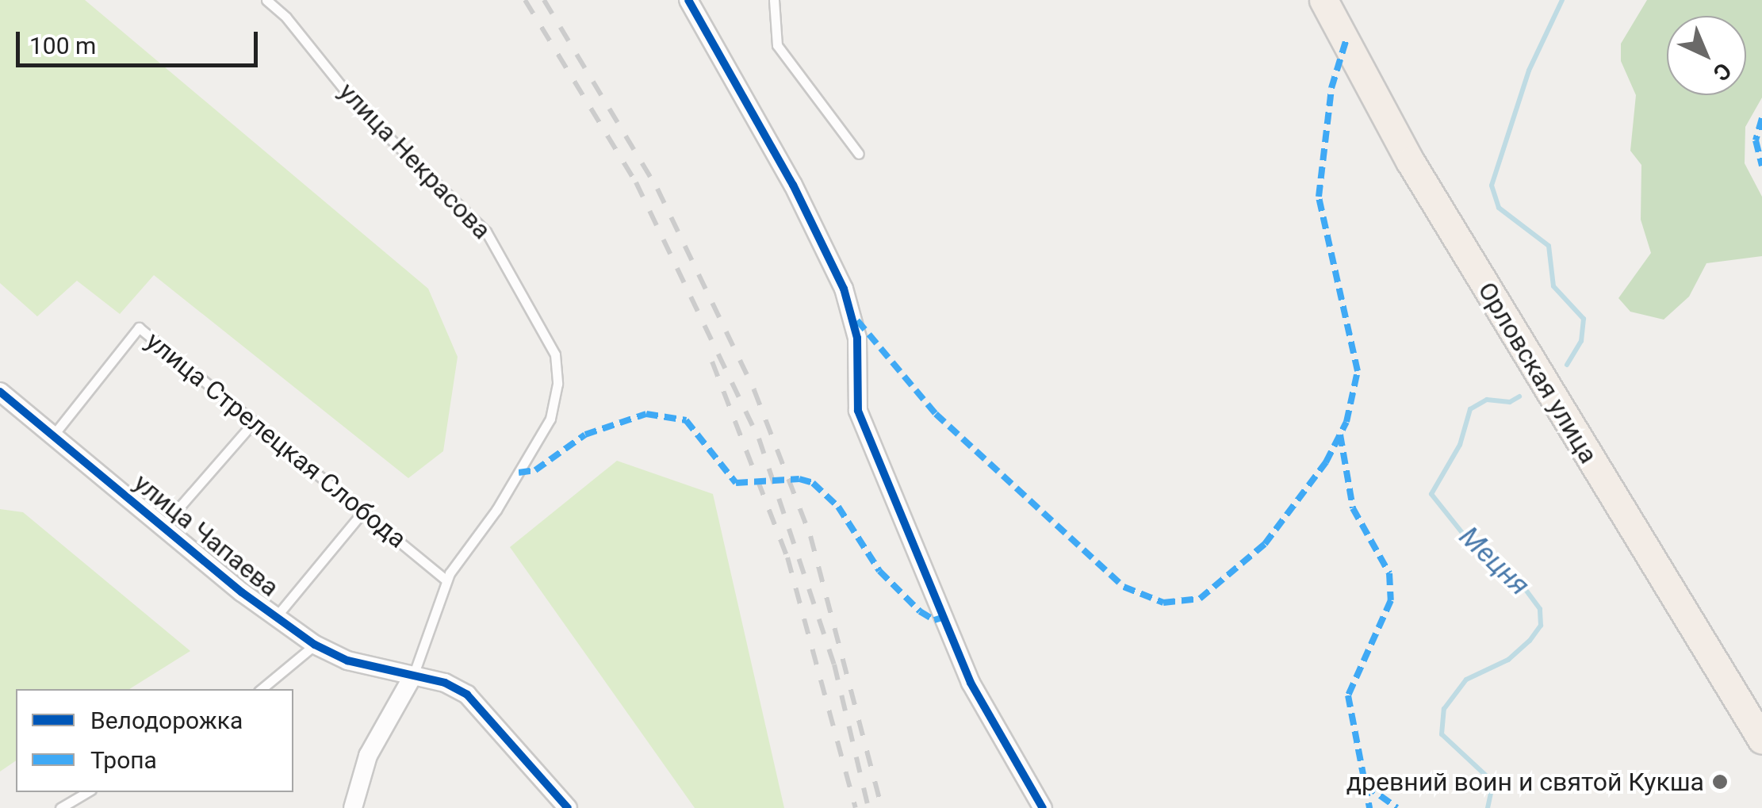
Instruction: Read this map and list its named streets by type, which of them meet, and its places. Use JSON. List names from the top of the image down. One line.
{"streets":{"main road":["Орловская улица"],"street":["улица Чапаева"],"lane":["улица Некрасова","улица Стрелецкая Слобода"]},"crossings":[["улица Некрасова","улица Стрелецкая Слобода"],["улица Некрасова","улица Чапаева"],["улица Стрелецкая Слобода","улица Чапаева"]],"water":["Мецня"],"places":["древний воин и святой Кукша"],"legend":["Велодорожка","Тропа"],"scale_bar":"100 m","north":"bottom right"}
